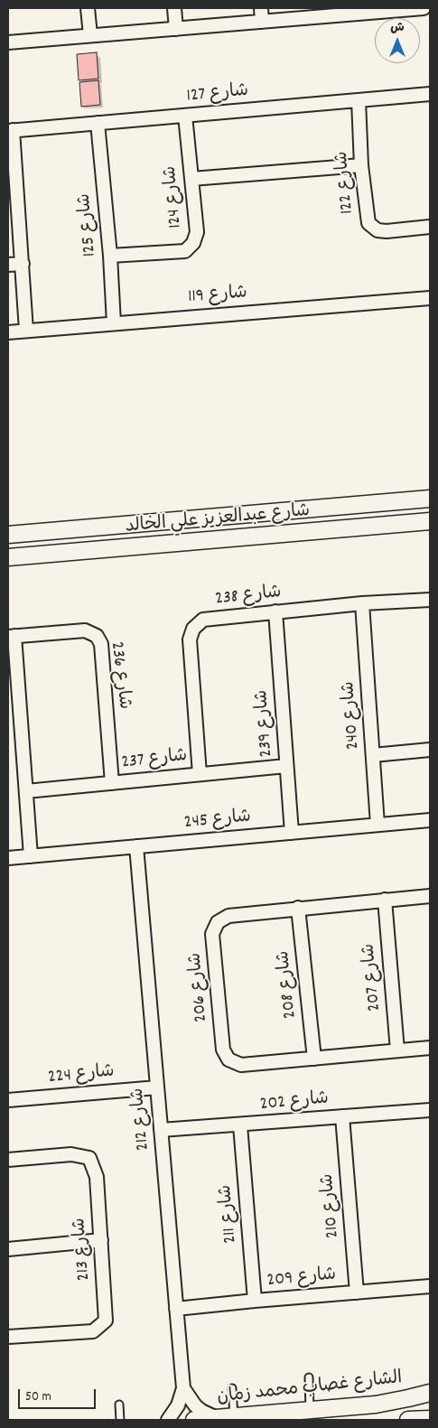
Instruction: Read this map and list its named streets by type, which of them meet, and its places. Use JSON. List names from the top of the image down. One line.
{"streets":{"street":["شارع 127","شارع 122","شارع 124","شارع 125","شارع 119","شارع عبدالعزيز علي الخالد","شارع 238","شارع 236","شارع 240","شارع 239","شارع 237","شارع 245","شارع 207","شارع 208","شارع 206","شارع 224","شارع 202","شارع 212","شارع 210","شارع 211","شارع 213","شارع 209","الشارع غصاب محمد زمان"]},"crossings":[["شارع 127","شارع 122"],["شارع 127","شارع 124"],["شارع 127","شارع 125"],["شارع 124","شارع 125"],["شارع 125","شارع 119"],["شارع 238","شارع 240"],["شارع 238","شارع 239"],["شارع 238","شارع 237"],["شارع 236","شارع 237"],["شارع 240","شارع 245"],["شارع 239","شارع 237"],["شارع 239","شارع 245"],["شارع 245","شارع 212"],["شارع 207","شارع 206"],["شارع 208","شارع 206"],["شارع 224","شارع 212"],["شارع 202","شارع 212"],["شارع 202","شارع 210"],["شارع 202","شارع 211"],["شارع 212","شارع 209"],["شارع 210","شارع 209"],["شارع 211","شارع 209"]],"scale_bar":"50 m","north":"top"}
